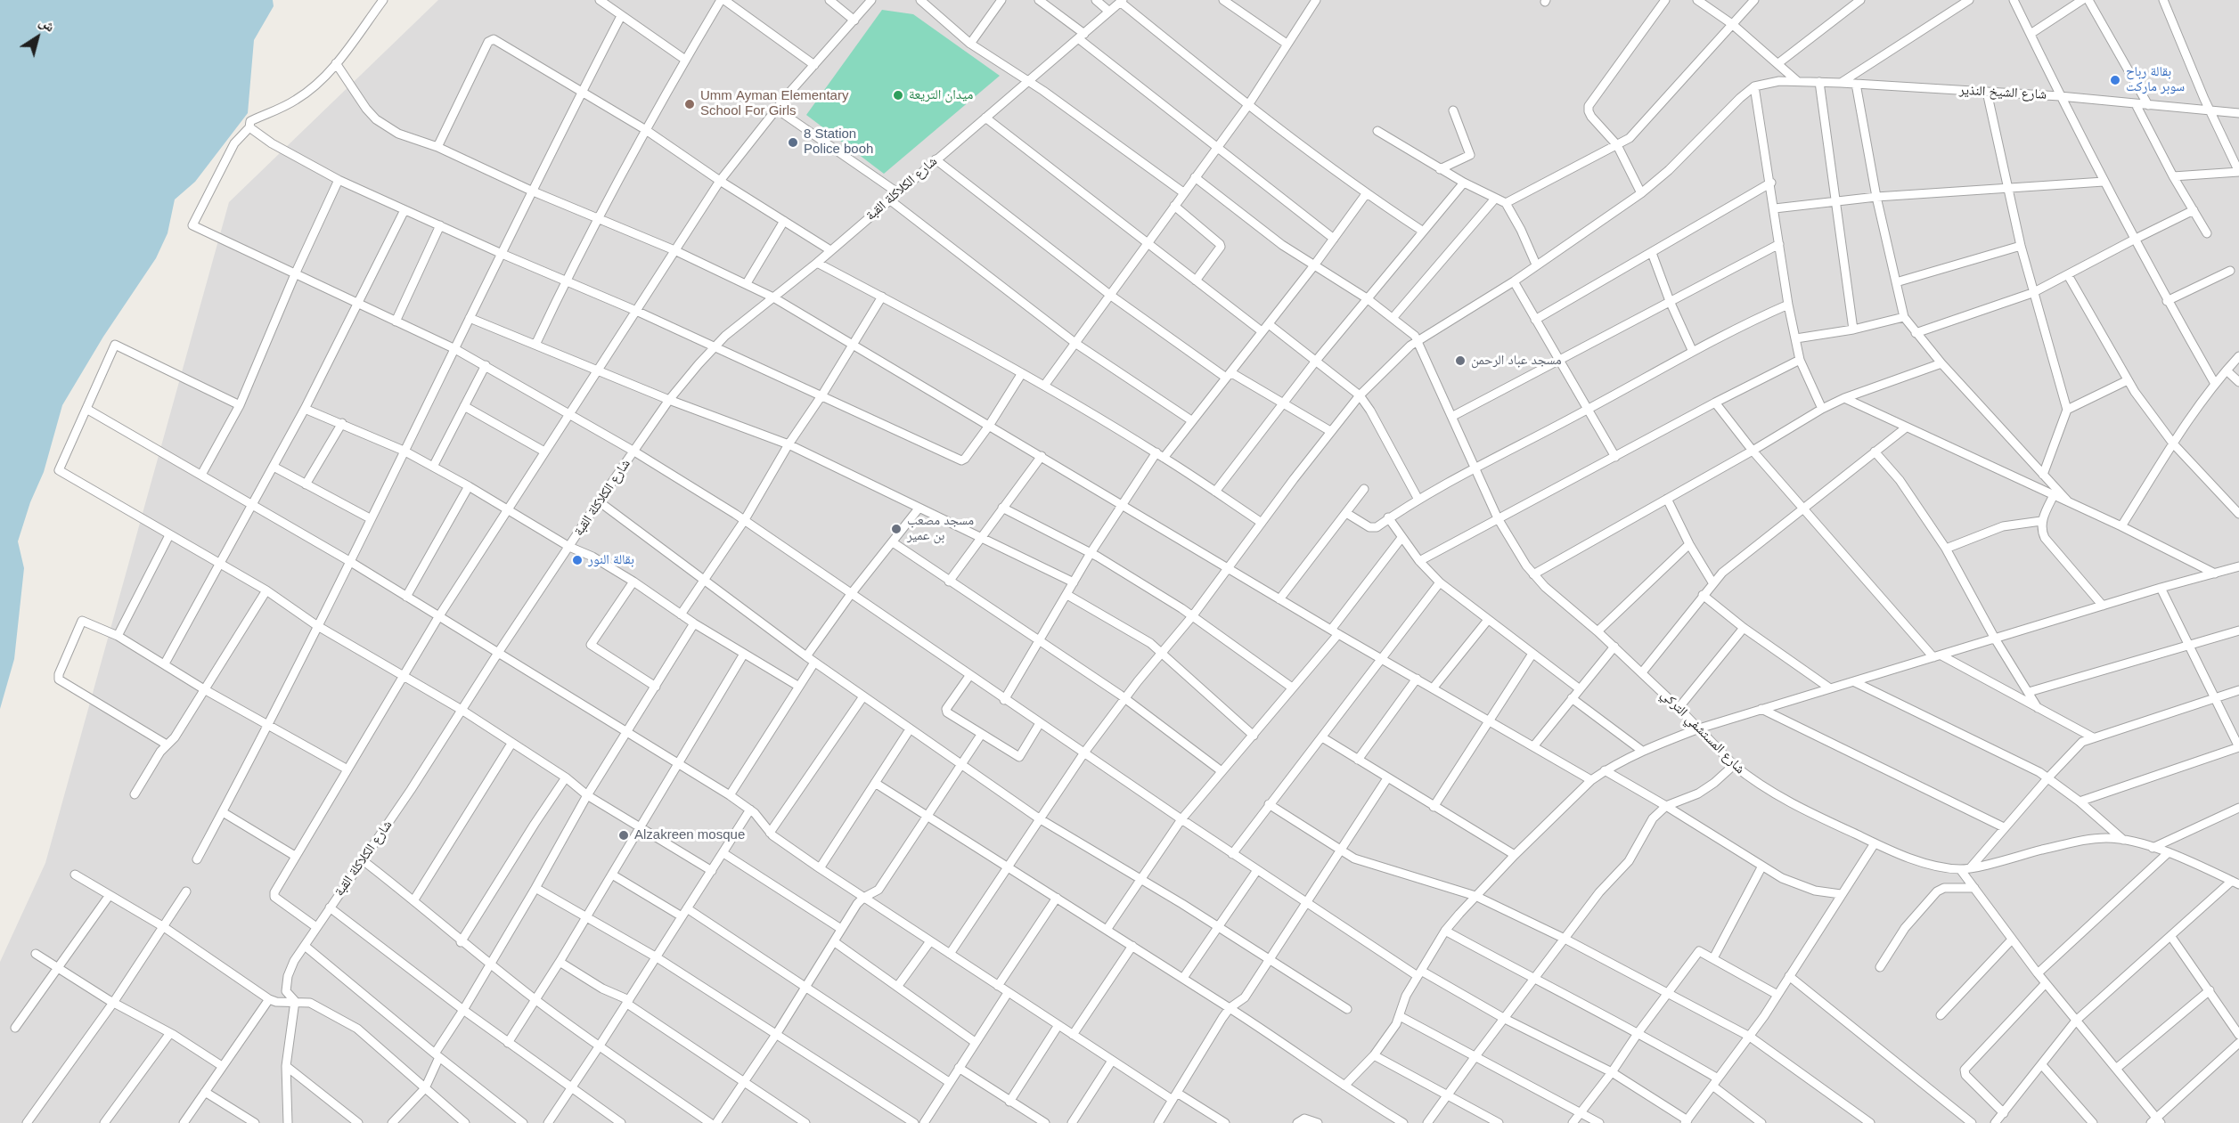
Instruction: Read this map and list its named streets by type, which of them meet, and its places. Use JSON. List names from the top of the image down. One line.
{"streets":{"street":["شارع الشيخ النذير","شارع الكلاكلة القبة","شارع المستشفي التركي"]},"places":["بقالة رباح سوبر ماركت","ميدان التريعة","Umm Ayman Elementary School For Girls","8 Station Police booh","مسجد عباد الرحمن","مسجد مصعب بن عمير","بقالة النور","Alzakreen mosque"],"north":"top right"}
